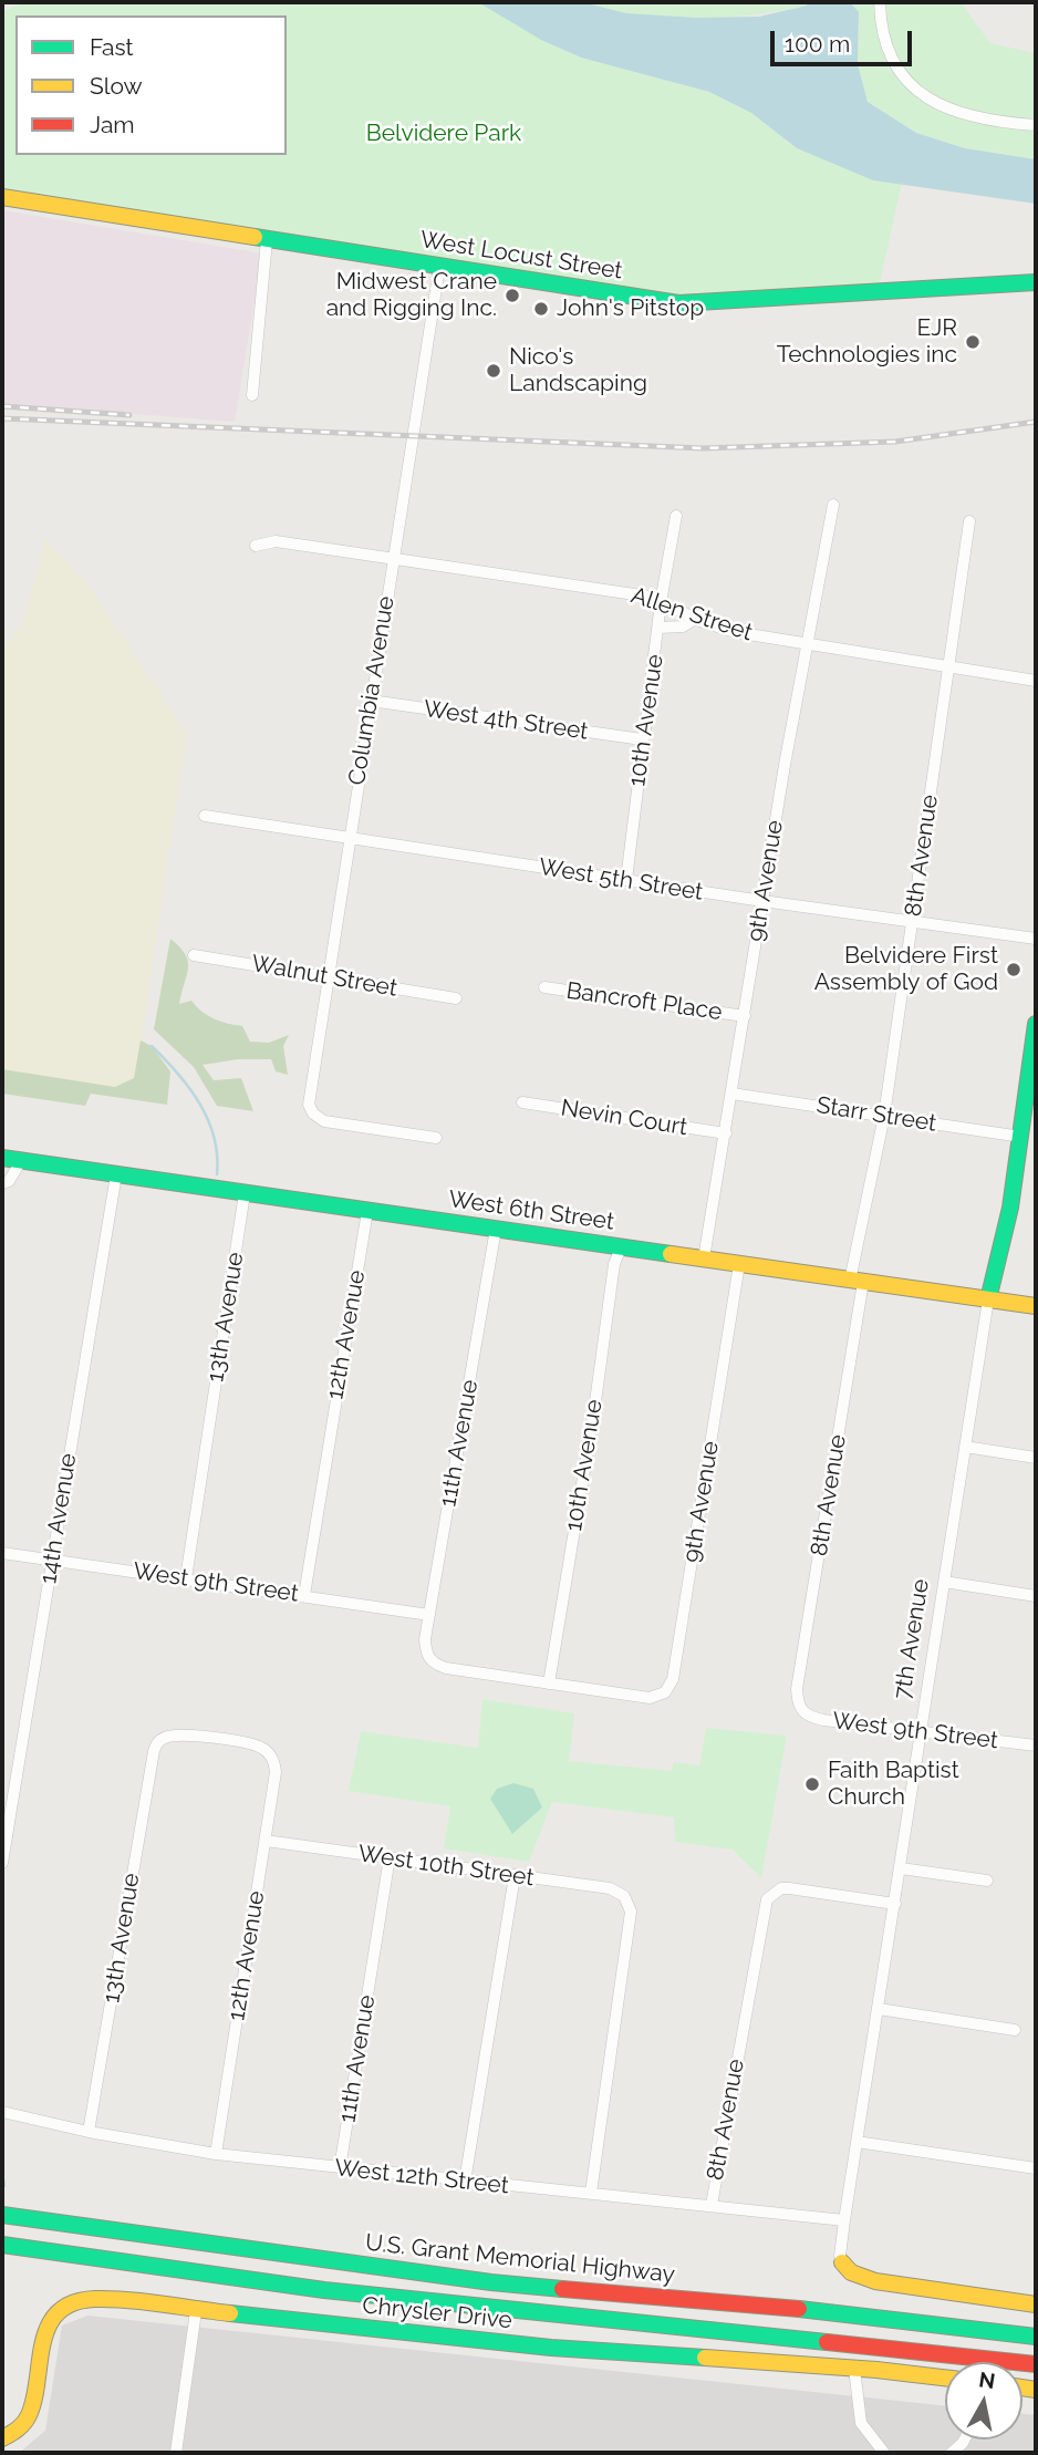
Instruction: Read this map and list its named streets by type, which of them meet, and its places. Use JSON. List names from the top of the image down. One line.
{"streets":{"street":["West Locust Street","Allen Street","Columbia Avenue","West 4th Street","10th Avenue","8th Avenue","West 5th Street","9th Avenue","Walnut Street","Bancroft Place","Starr Street","Nevin Court","West 6th Street","13th Avenue","12th Avenue","11th Avenue","14th Avenue","West 9th Street","7th Avenue","West 10th Street","West 12th Street","U.S. Grant Memorial Highway","Chrysler Drive"]},"crossings":[["West Locust Street","Columbia Avenue"],["Allen Street","Columbia Avenue"],["Allen Street","10th Avenue"],["Allen Street","8th Avenue"],["Allen Street","9th Avenue"],["Columbia Avenue","West 4th Street"],["Columbia Avenue","West 5th Street"],["Columbia Avenue","Walnut Street"],["West 4th Street","10th Avenue"],["10th Avenue","West 5th Street"],["10th Avenue","9th Avenue"],["10th Avenue","West 6th Street"],["10th Avenue","11th Avenue"],["8th Avenue","West 5th Street"],["8th Avenue","Starr Street"],["8th Avenue","West 6th Street"],["8th Avenue","West 9th Street"],["8th Avenue","7th Avenue"],["8th Avenue","West 12th Street"],["West 5th Street","9th Avenue"],["9th Avenue","Bancroft Place"],["9th Avenue","Starr Street"],["9th Avenue","Nevin Court"],["9th Avenue","West 6th Street"],["9th Avenue","11th Avenue"],["Starr Street","7th Avenue"],["West 6th Street","13th Avenue"],["West 6th Street","12th Avenue"],["West 6th Street","11th Avenue"],["West 6th Street","14th Avenue"],["West 6th Street","7th Avenue"],["13th Avenue","12th Avenue"],["13th Avenue","West 9th Street"],["13th Avenue","West 12th Street"],["12th Avenue","West 9th Street"],["12th Avenue","West 10th Street"],["12th Avenue","West 12th Street"],["11th Avenue","West 9th Street"],["11th Avenue","West 10th Street"],["11th Avenue","West 12th Street"],["14th Avenue","West 9th Street"],["West 9th Street","7th Avenue"],["7th Avenue","West 12th Street"],["West 10th Street","West 12th Street"]],"parks":["Belvidere Park"],"places":["Midwest Crane and Rigging Inc.","John's Pitstop","EJR Technologies inc","Nico's Landscaping","Belvidere First Assembly of God","Faith Baptist Church"],"legend":["Fast","Slow","Jam"],"scale_bar":"100 m","north":"top"}
